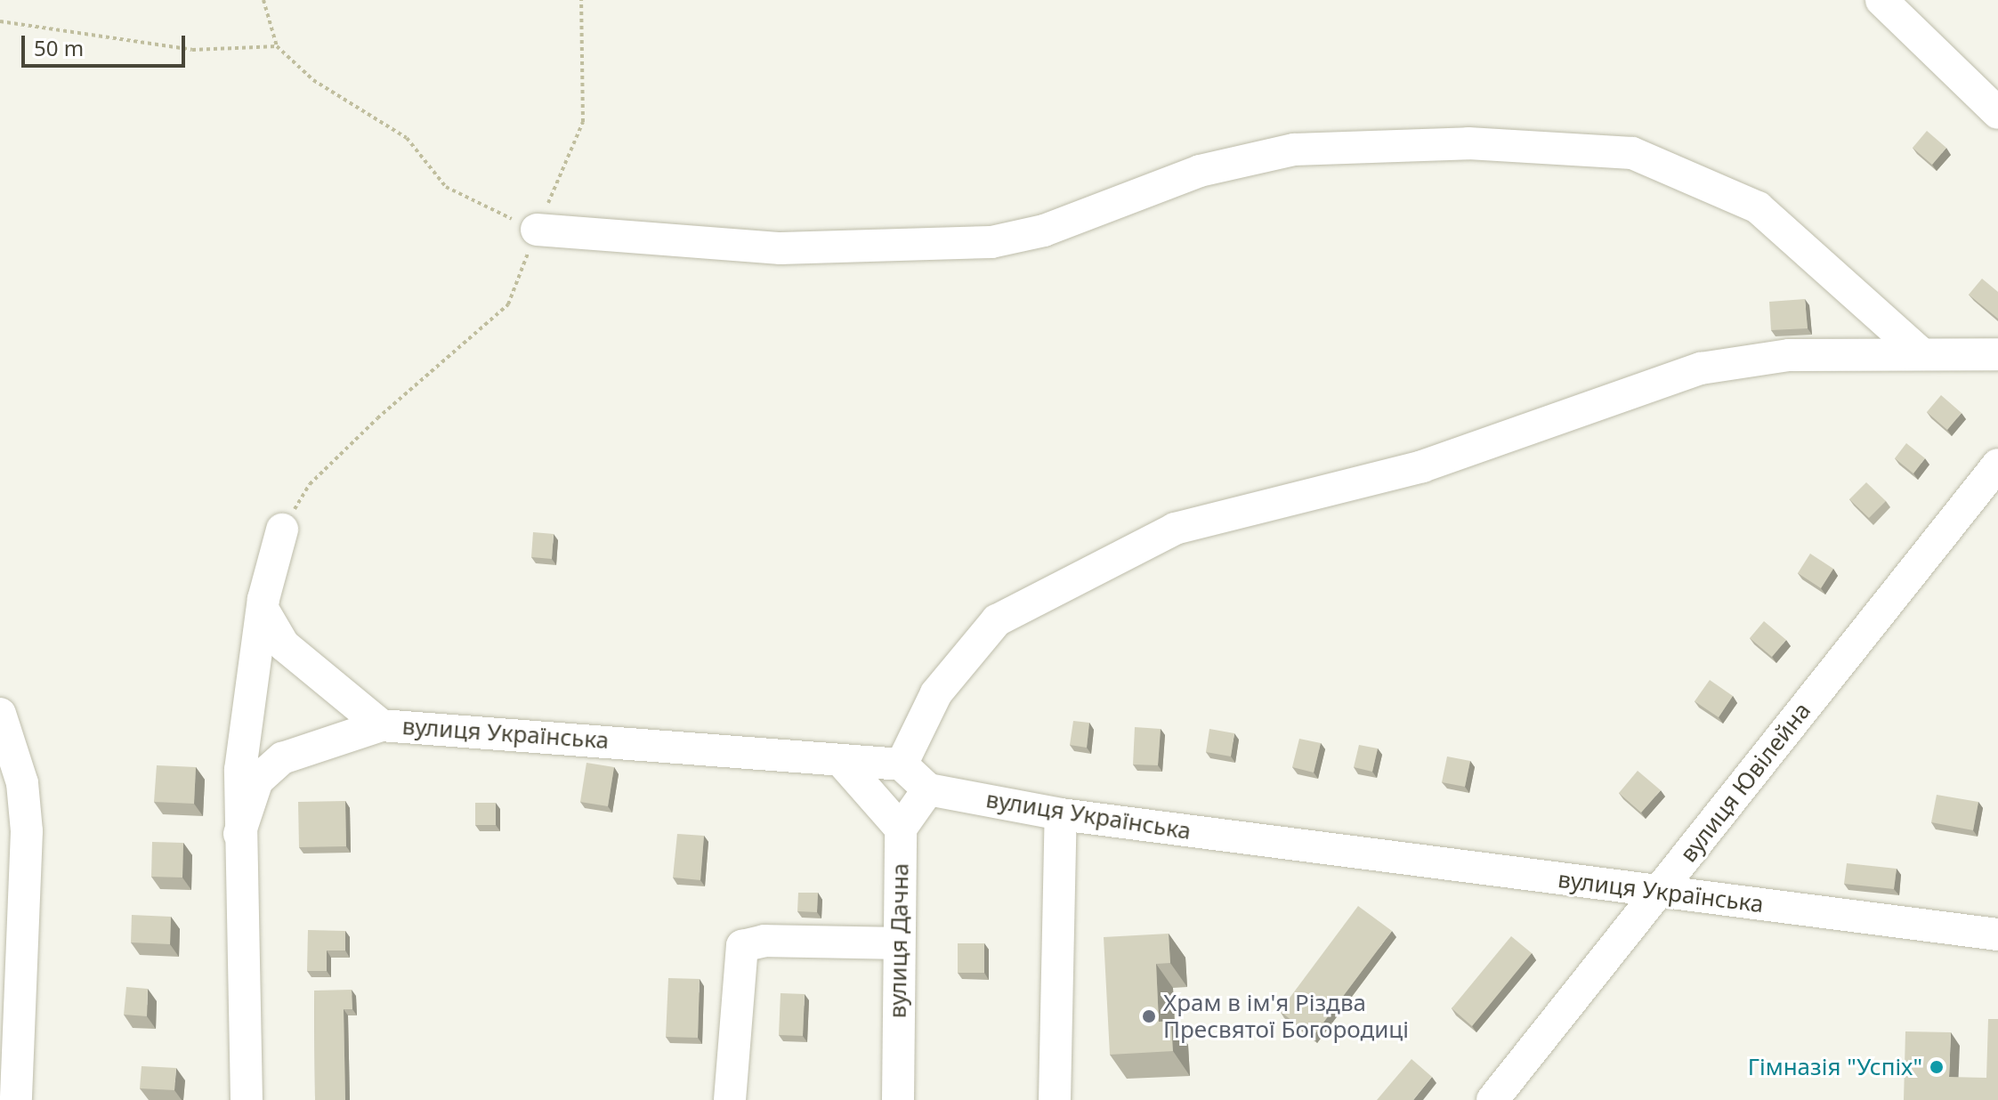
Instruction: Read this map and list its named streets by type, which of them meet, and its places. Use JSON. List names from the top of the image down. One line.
{"streets":{"street":["вулиця Українська","вулиця Ювілейна","вулиця Дачна"]},"crossings":[["вулиця Українська","вулиця Ювілейна"],["вулиця Українська","вулиця Дачна"]],"places":["Храм в ім'я Різдва Пресвятої Богородиці","Гімназія \"Успіх\""],"scale_bar":"50 m"}
